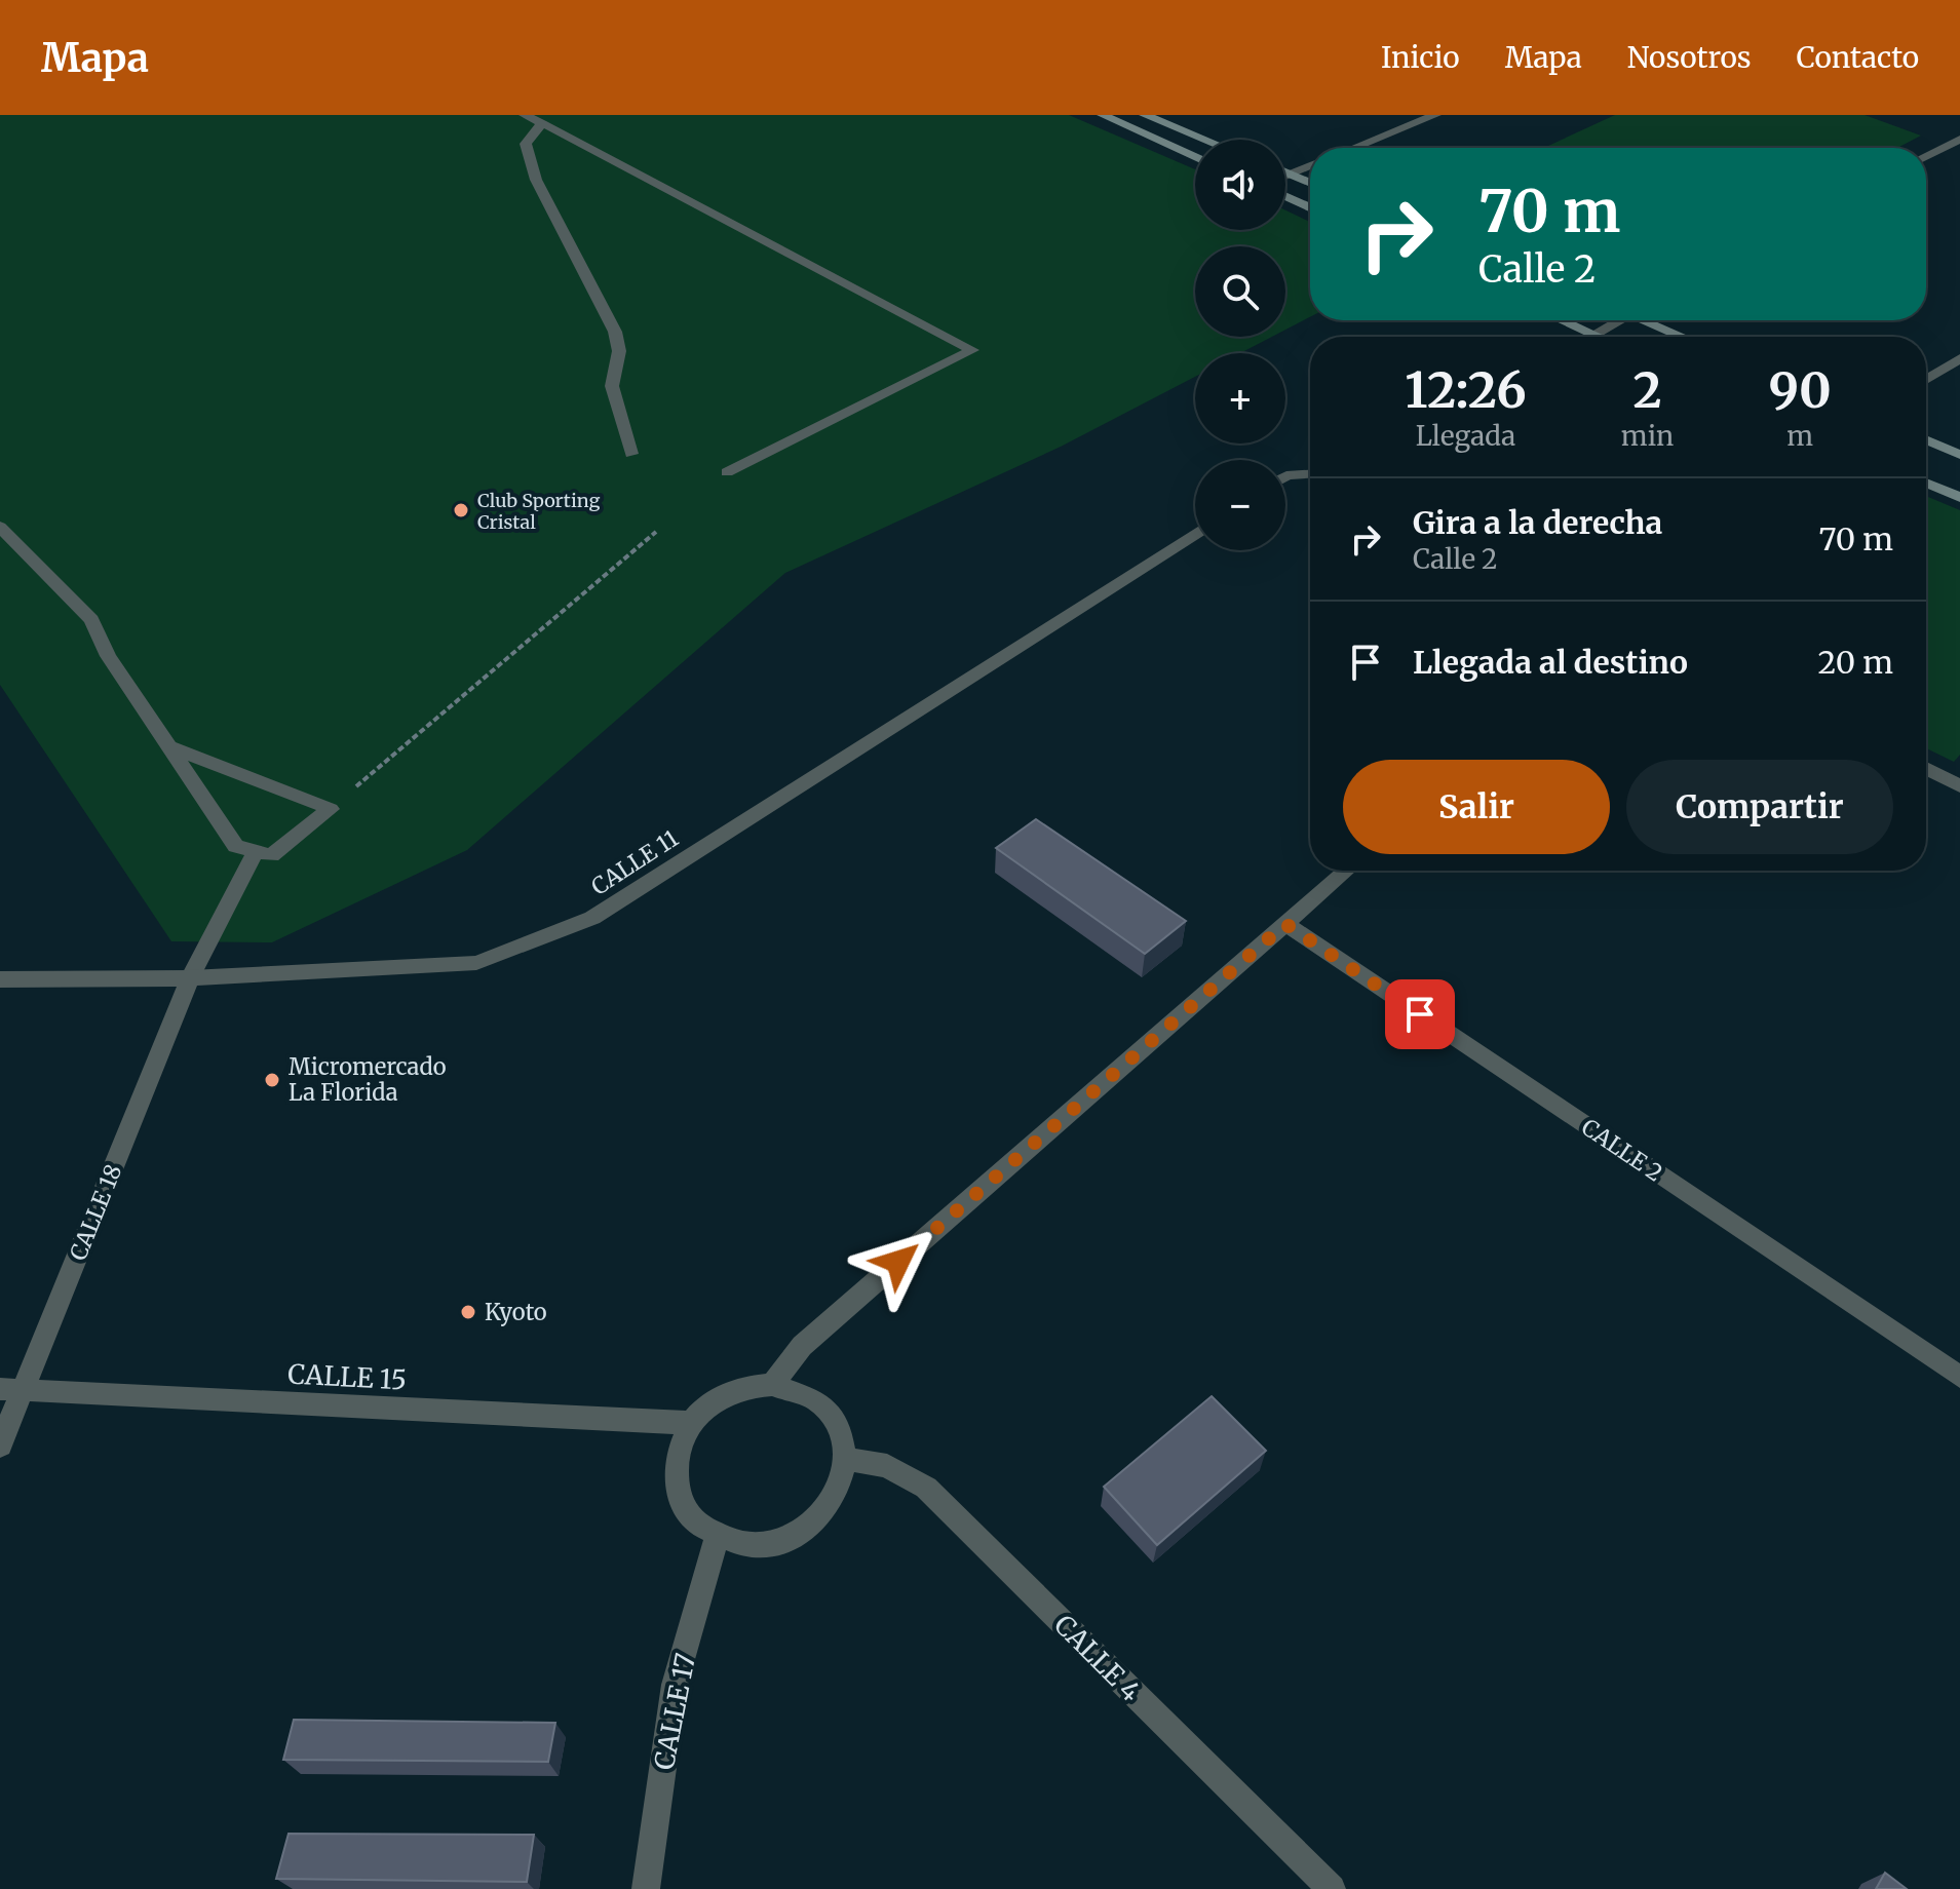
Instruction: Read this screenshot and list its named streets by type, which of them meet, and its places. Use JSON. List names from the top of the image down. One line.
{"streets":{"street":["CALLE 11","CALLE 2","CALLE 18","CALLE 15","CALLE 4","CALLE 17"]},"crossings":[["CALLE 11","CALLE 18"],["CALLE 18","CALLE 15"],["CALLE 15","CALLE 4"],["CALLE 15","CALLE 17"],["CALLE 4","CALLE 17"]],"places":["Club Sporting Cristal","Micromercado La Florida","Kyoto"],"page":{"header":"Mapa","nav":["Inicio","Mapa","Nosotros","Contacto"],"map_buttons":["+","−"],"turn":["70 m","Calle 2"],"eta":["12:26","Llegada","2","min","90","m"],"list":[{"name":"Gira a la derecha","note":"Calle 2","value":"70 m"},{"name":"Llegada al destino","value":"20 m"}],"buttons":["Salir","Compartir"]}}
